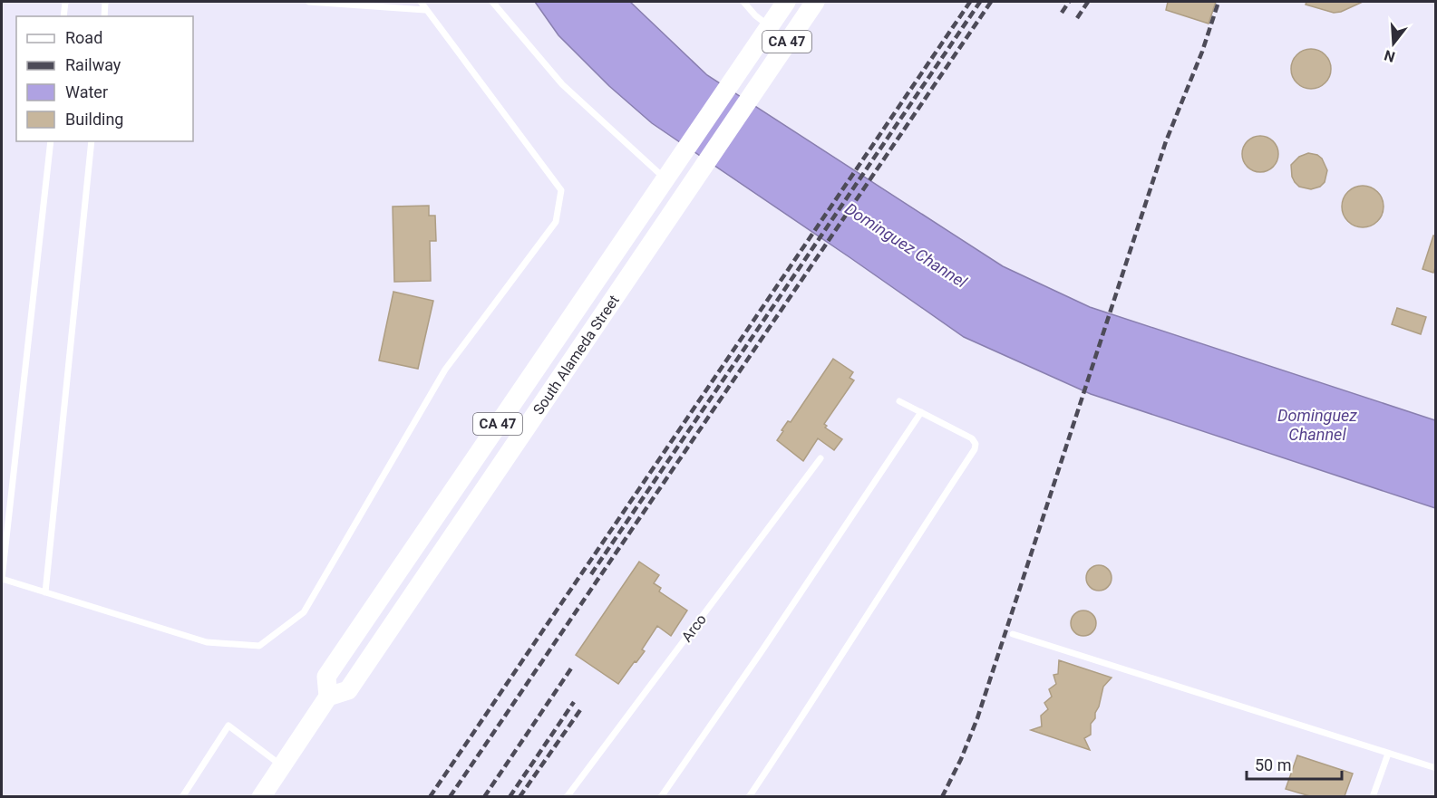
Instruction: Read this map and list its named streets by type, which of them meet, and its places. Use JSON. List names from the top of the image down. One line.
{"streets":{"main road":["CA 47","South Alameda Street"],"lane":["Arco"]},"water":["Dominguez Channel"],"legend":["Road","Railway","Water","Building"],"scale_bar":"50 m","north":"bottom"}
